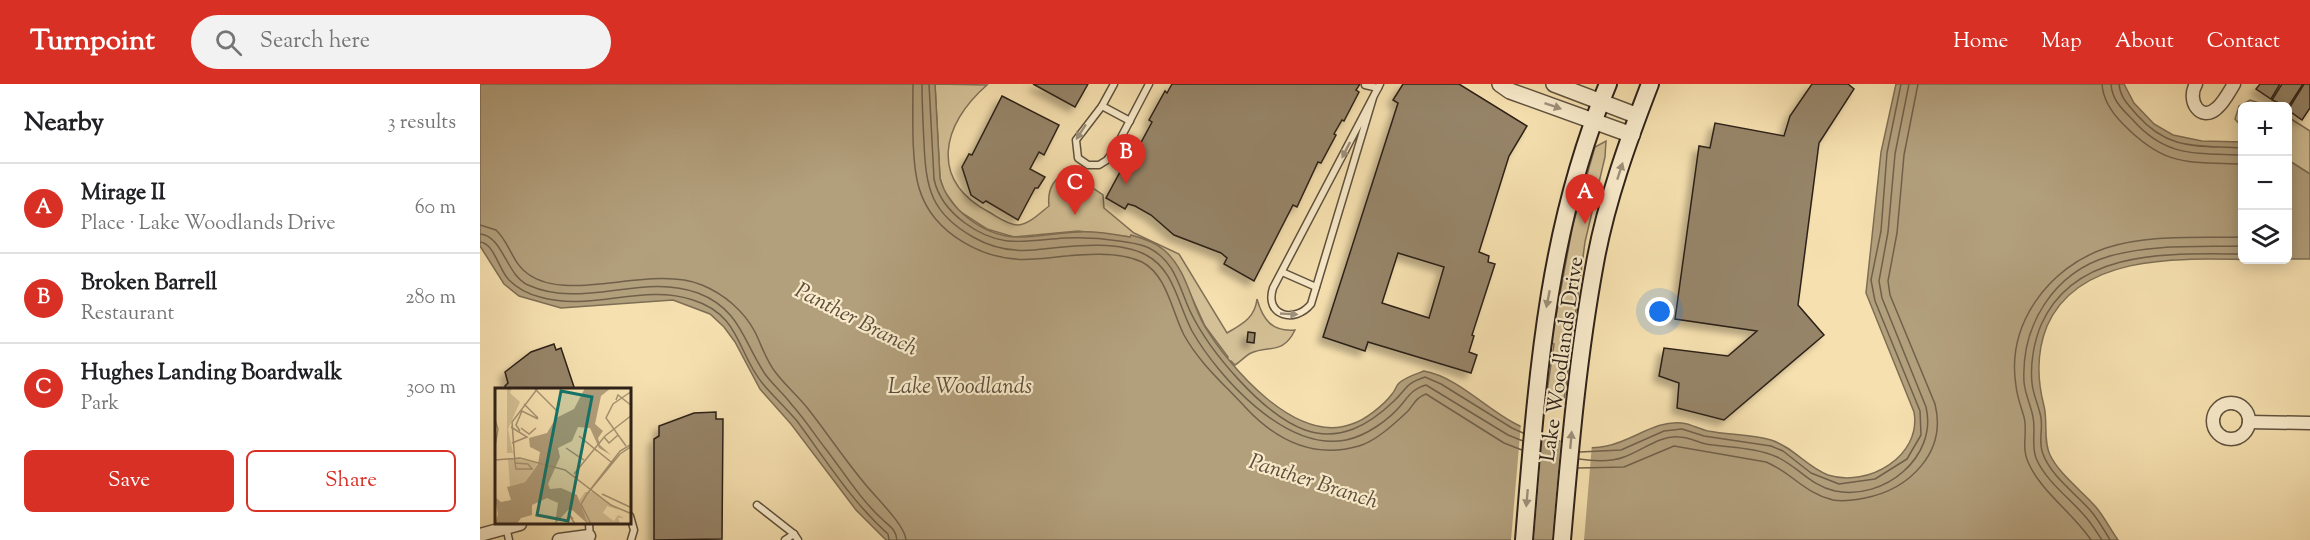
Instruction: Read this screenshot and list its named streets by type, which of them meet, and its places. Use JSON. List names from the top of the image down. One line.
{"streets":{"main road":["Lake Woodlands Drive"]},"water":["Panther Branch","Lake Woodlands"],"page":{"header":"Turnpoint","search":"Search here","nav":["Home","Map","About","Contact"],"heading":["Nearby","3 results"],"map_buttons":["+","−"],"pins":["B","C","A"],"list":[{"mark":"A","name":"Mirage II","note":"Place · Lake Woodlands Drive","value":"60 m"},{"mark":"B","name":"Broken Barrell","note":"Restaurant","value":"280 m"},{"mark":"C","name":"Hughes Landing Boardwalk","note":"Park","value":"300 m"}],"buttons":["Save","Share"]}}
